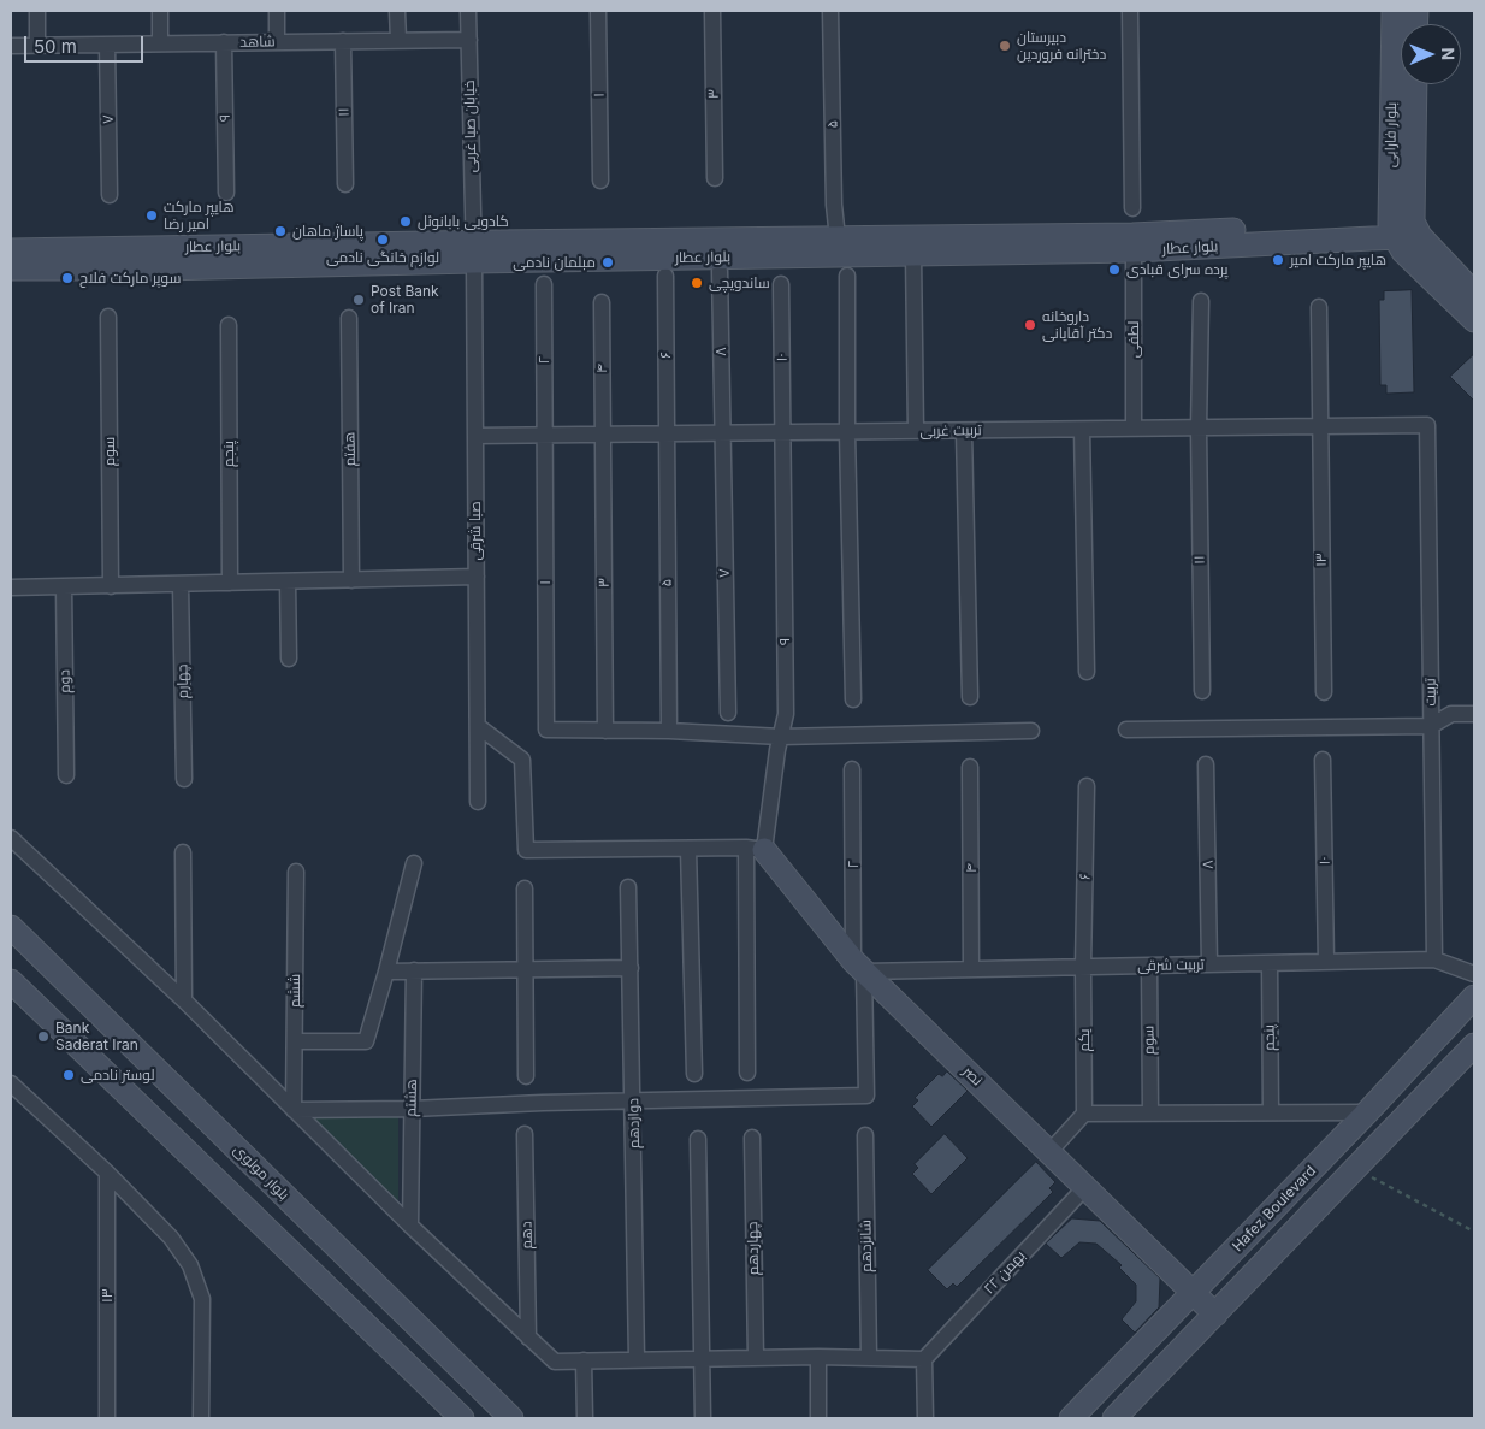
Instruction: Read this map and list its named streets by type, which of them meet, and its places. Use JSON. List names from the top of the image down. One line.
{"streets":{"street":["شاهد","۳","۱","۱۱","۹","۷","۵","خیابان صبا غربی","بلوار فارابی","بلوار عطار","لطفی","۸","۶","۱۰","۲","۴","تربیت غربی","هفتم","سوم","پنجم","صبا شرقی","۱۳","دوم","چهارم","تربیت","تربیت شرقی","ششم","یکم","نصر","هشتم","دوازدهم","بلوار مولوی","Hafez Boulevard","دهم","شانزدهم","چهاردهم","۲۲ بهمن"]},"crossings":[["شاهد","۱۱"],["شاهد","۹"],["شاهد","۷"],["شاهد","خیابان صبا غربی"],["۳","۱"],["۳","۴"],["۳","تربیت غربی"],["۱","۲"],["۱","تربیت غربی"],["۱۱","تربیت غربی"],["۹","۱۰"],["۹","تربیت غربی"],["۹","نصر"],["۷","۸"],["۷","تربیت غربی"],["۵","بلوار عطار"],["۵","۶"],["۵","تربیت غربی"],["خیابان صبا غربی","بلوار عطار"],["خیابان صبا غربی","صبا شرقی"],["بلوار فارابی","بلوار عطار"],["بلوار عطار","لطفی"],["بلوار عطار","صبا شرقی"],["لطفی","تربیت غربی"],["۸","تربیت غربی"],["۸","تربیت شرقی"],["۶","تربیت غربی"],["۶","تربیت شرقی"],["۶","یکم"],["۱۰","تربیت غربی"],["۱۰","تربیت شرقی"],["۲","تربیت غربی"],["۲","تربیت شرقی"],["۲","نصر"],["۲","دوازدهم"],["۴","تربیت غربی"],["۴","تربیت شرقی"],["تربیت غربی","صبا شرقی"],["تربیت غربی","۱۳"],["تربیت غربی","تربیت"],["سوم","تربیت شرقی"],["پنجم","تربیت شرقی"],["تربیت","تربیت شرقی"],["تربیت شرقی","یکم"],["تربیت شرقی","نصر"],["نصر","Hafez Boulevard"],["نصر","۲۲ بهمن"]],"places":["دبیرستان دخترانه فروردین","هایپر مارکت امیر رضا","کادویی بابانوئل","پاساژ ماهان","لوازم خانگی نادمی","هایپر مارکت امیر","مبلمان نادمی","پرده سرای قبادی","سوپر مارکت فلاح","ساندویچی","Post Bank of Iran","داروخانه دکتر آقایانی","Bank Saderat Iran","لوستر نادمی"],"scale_bar":"50 m","north":"right"}
